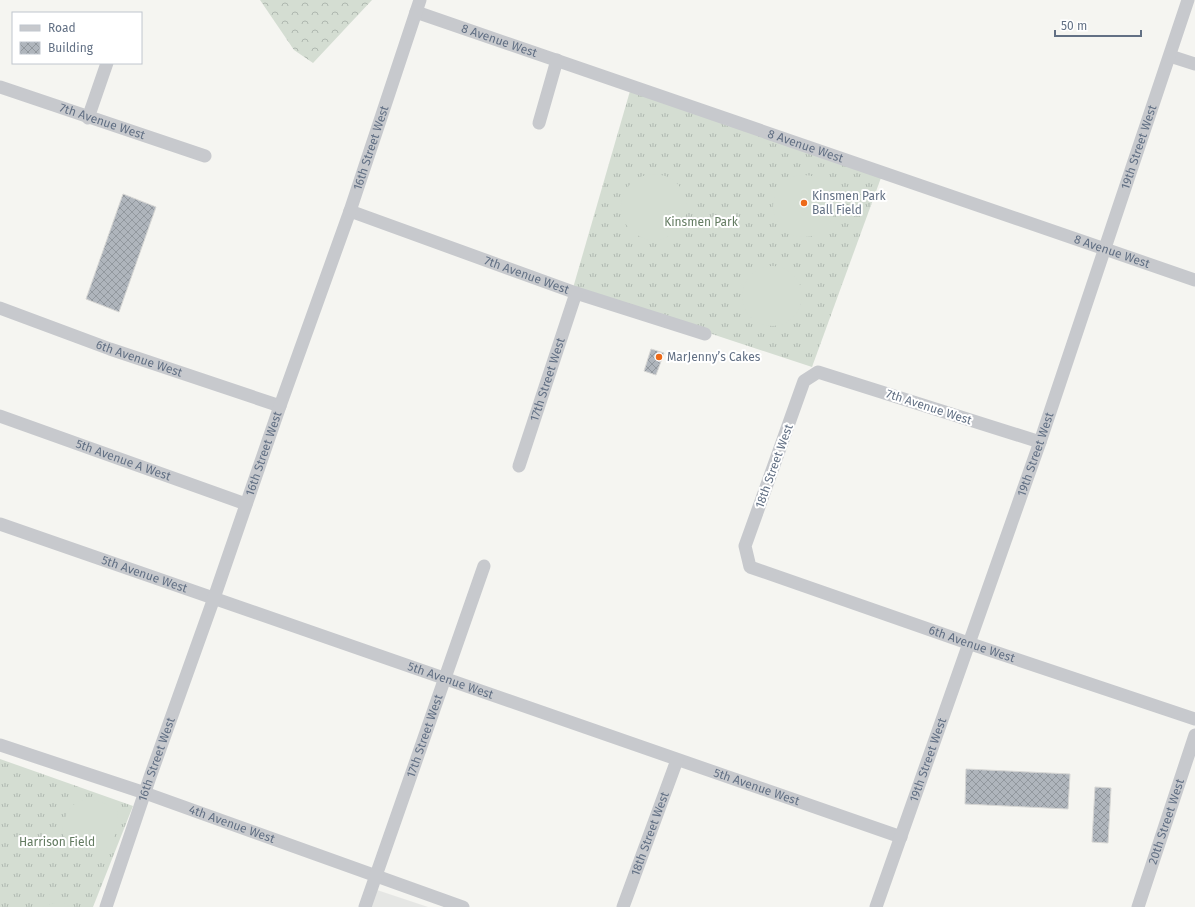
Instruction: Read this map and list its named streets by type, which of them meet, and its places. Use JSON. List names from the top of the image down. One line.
{"streets":{"street":["8 Avenue West","7th Avenue West","16th Street West","19th Street West","6th Avenue West","17th Street West","5th Avenue A West","18th Street West","5th Avenue West","20th Street West","4th Avenue West"]},"crossings":[["8 Avenue West","16th Street West"],["8 Avenue West","19th Street West"],["7th Avenue West","16th Street West"],["7th Avenue West","19th Street West"],["7th Avenue West","17th Street West"],["7th Avenue West","18th Street West"],["16th Street West","6th Avenue West"],["16th Street West","5th Avenue A West"],["16th Street West","5th Avenue West"],["16th Street West","4th Avenue West"],["19th Street West","6th Avenue West"],["19th Street West","5th Avenue West"],["6th Avenue West","18th Street West"],["17th Street West","5th Avenue West"],["17th Street West","4th Avenue West"],["18th Street West","5th Avenue West"]],"parks":["Kinsmen Park","Harrison Field"],"places":["Kinsmen Park Ball Field","MarJenny’s Cakes"],"legend":["Road","Building"],"scale_bar":"50 m"}
